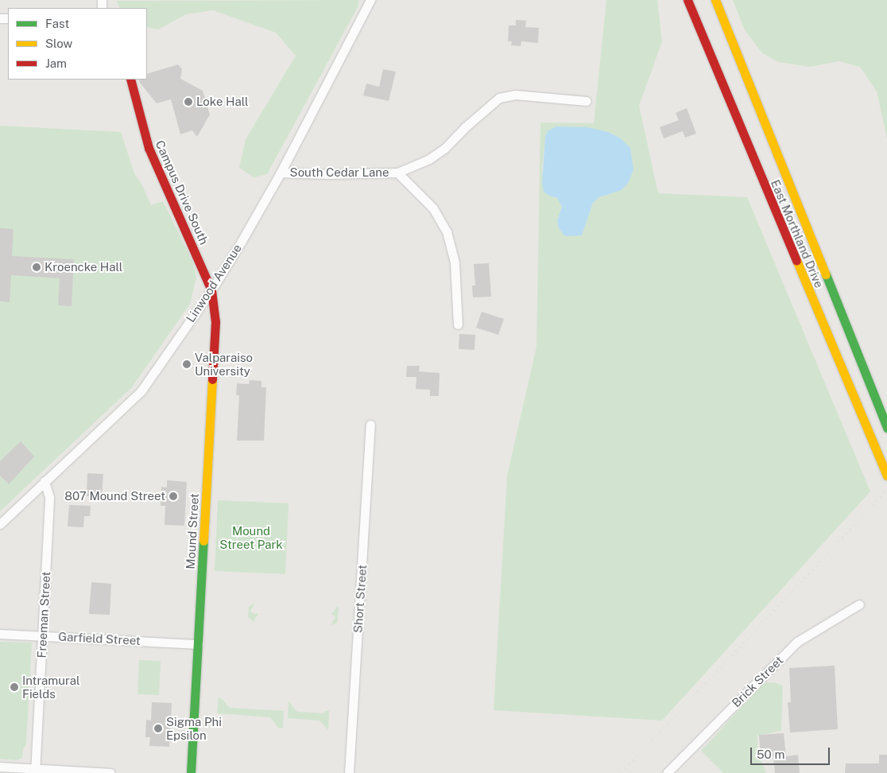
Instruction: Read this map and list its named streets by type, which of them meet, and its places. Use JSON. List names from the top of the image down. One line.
{"streets":{"main road":["Campus Drive South","East Morthland Drive","Mound Street"],"street":["South Cedar Lane","Linwood Avenue","Short Street","Freeman Street","Garfield Street","Brick Street"]},"crossings":[["South Cedar Lane","Linwood Avenue"],["Campus Drive South","Linwood Avenue"],["Campus Drive South","Mound Street"],["Linwood Avenue","Mound Street"],["Linwood Avenue","Freeman Street"],["Mound Street","Garfield Street"],["Freeman Street","Garfield Street"]],"parks":["Mound Street Park"],"places":["Loke Hall","Kroencke Hall","Valparaiso University","807 Mound Street","Intramural Fields","Sigma Phi Epsilon"],"legend":["Fast","Slow","Jam"],"scale_bar":"50 m"}
